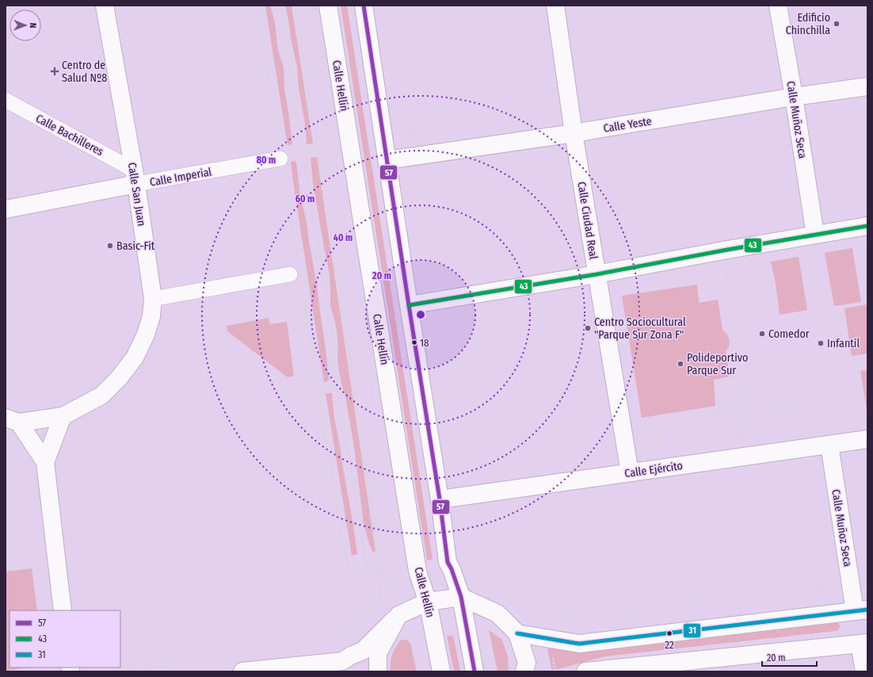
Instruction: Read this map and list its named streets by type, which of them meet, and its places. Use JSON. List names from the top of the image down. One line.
{"streets":{"street":["Calle Hellín","Calle Muñoz Seca","Calle Yeste","Calle Bachilleres","Calle Imperial","Calle San Juan","Calle Ciudad Real","Calle Ejército"]},"crossings":[["Calle Muñoz Seca","Calle Yeste"],["Calle Muñoz Seca","Calle Ejército"],["Calle Yeste","Calle Ciudad Real"],["Calle Bachilleres","Calle Imperial"],["Calle Bachilleres","Calle San Juan"],["Calle Imperial","Calle San Juan"],["Calle Ciudad Real","Calle Ejército"]],"places":{"other":["Edificio Chinchilla","Basic-Fit","Centro Sociocultural \"Parque Sur Zona F\"","Comedor","18","Infantil","Polideportivo Parque Sur","22"],"health":["Centro de Salud Nº8"]},"lines":["transit line 57","transit line 43","transit line 31"],"legend":["57","43","31"],"scale_bar":"20 m","north":"right","rings":["80 m","60 m","40 m","20 m"]}
